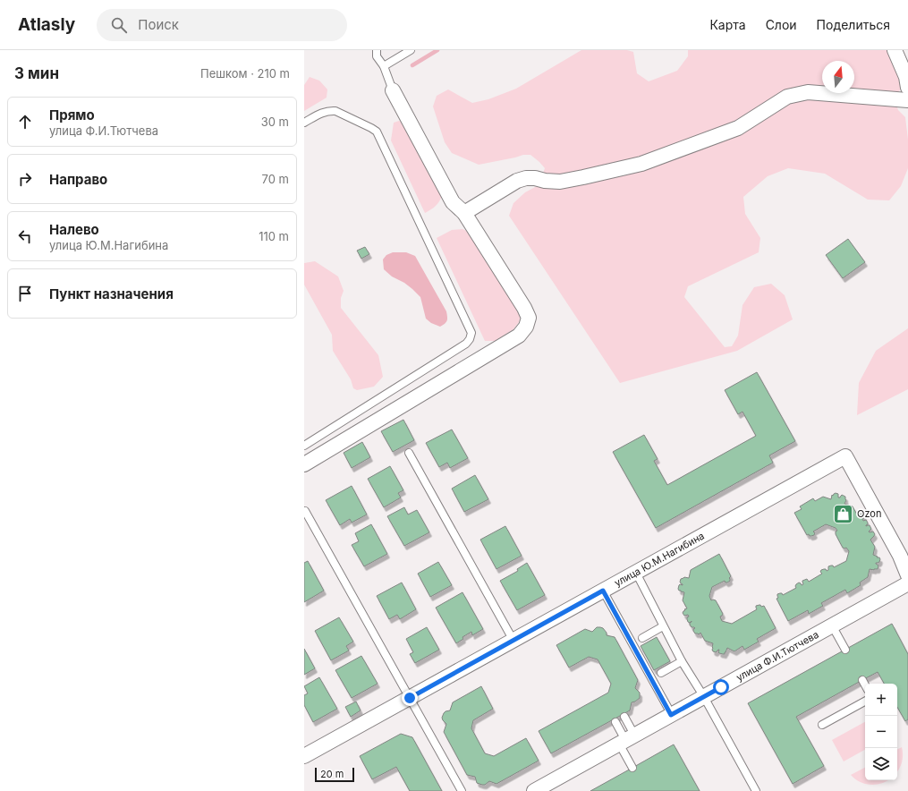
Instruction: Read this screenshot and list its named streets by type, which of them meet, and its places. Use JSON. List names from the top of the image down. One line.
{"streets":{"street":["улица Ю.М.Нагибина","улица Ф.И.Тютчева"]},"places":{"shop":["Ozon"]},"scale_bar":"20 m","north":"top","page":{"header":"Atlasly","search":"Поиск","nav":["Карта","Слои","Поделиться"],"heading":["3 мин","Пешком · 210 m"],"list":[["Прямо","улица Ф.И.Тютчева","30 m"],["Направо","70 m"],["Налево","улица Ю.М.Нагибина","110 m"],"Пункт назначения"],"map_buttons":["+","−"],"scale":"20 m"}}
